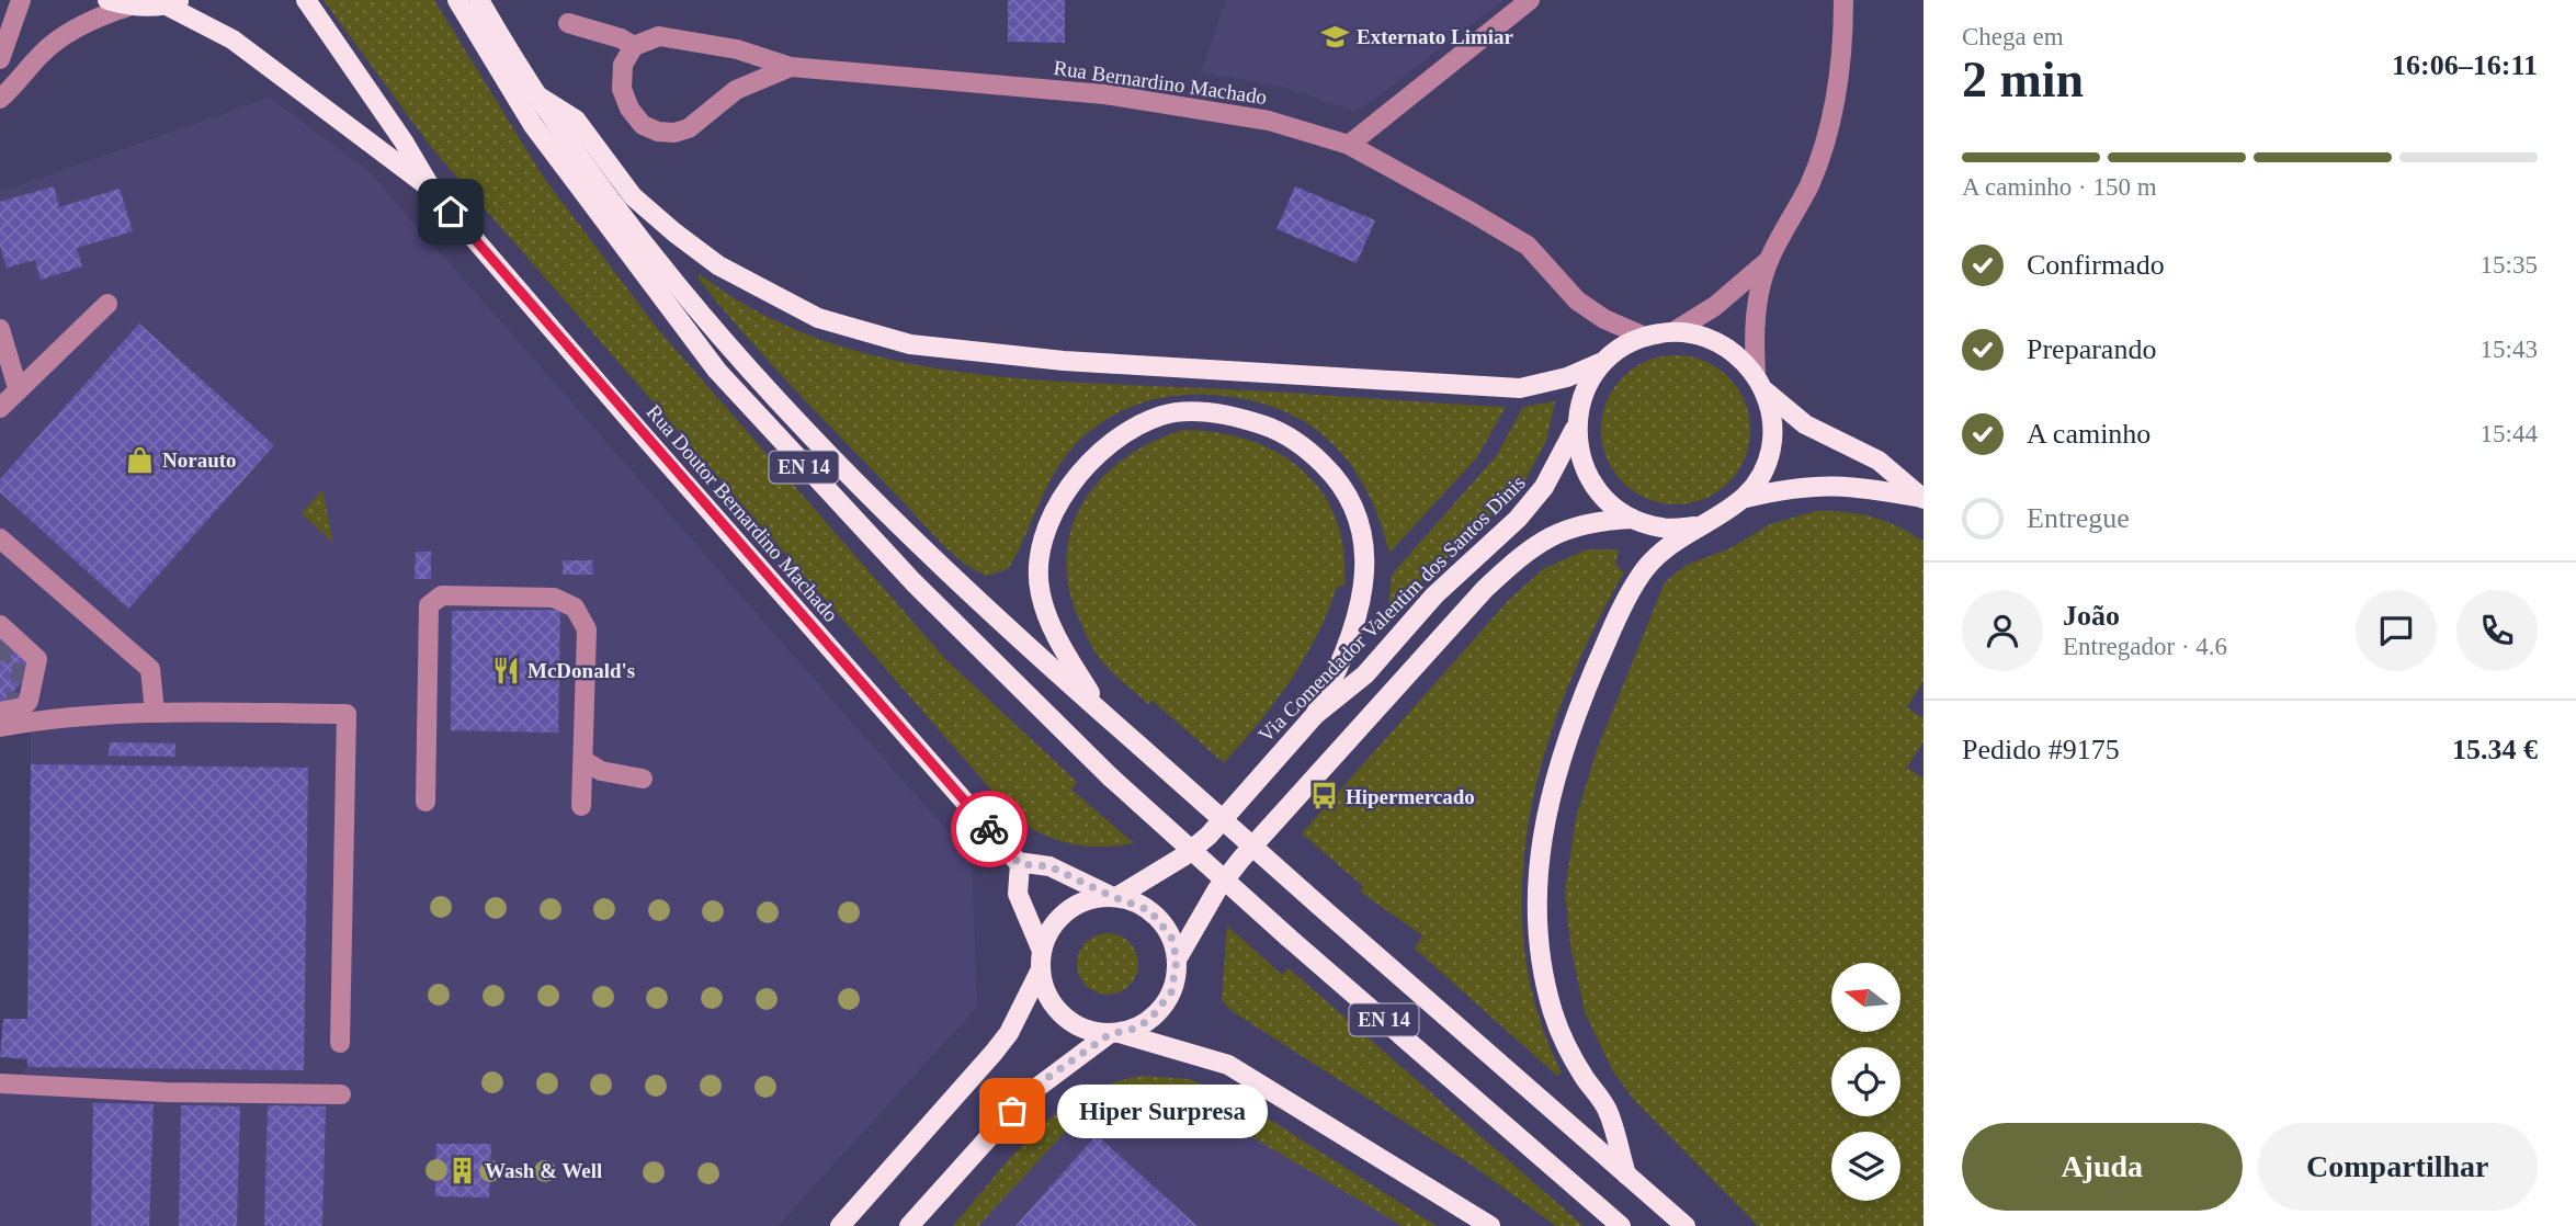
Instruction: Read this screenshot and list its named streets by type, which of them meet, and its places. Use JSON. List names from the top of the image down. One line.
{"streets":{"main road":["EN 14","Rua Doutor Bernardino Machado","Via Comendador Valentim dos Santos Dinis"],"street":["Rua Bernardino Machado"]},"crossings":[["Rua Bernardino Machado","Via Comendador Valentim dos Santos Dinis"]],"places":{"school or university":["Externato Limiar"],"shop":["Norauto"],"restaurant":["McDonald's"],"bus stop":["Hipermercado"],"other":["Hiper Surpresa"],"building":["Wash & Well"]},"north":"left","page":{"heading":["2 min","Chega em","16:06–16:11"],"panel":["João","Entregador · 4.6","Pedido #9175","15.34 €"],"bar":"A caminho · 150 m","list":[["Confirmado","15:35"],["Preparando","15:43"],["A caminho","15:44"],"Entregue"],"bubble":"Hiper Surpresa","buttons":["Ajuda","Compartilhar"]}}
